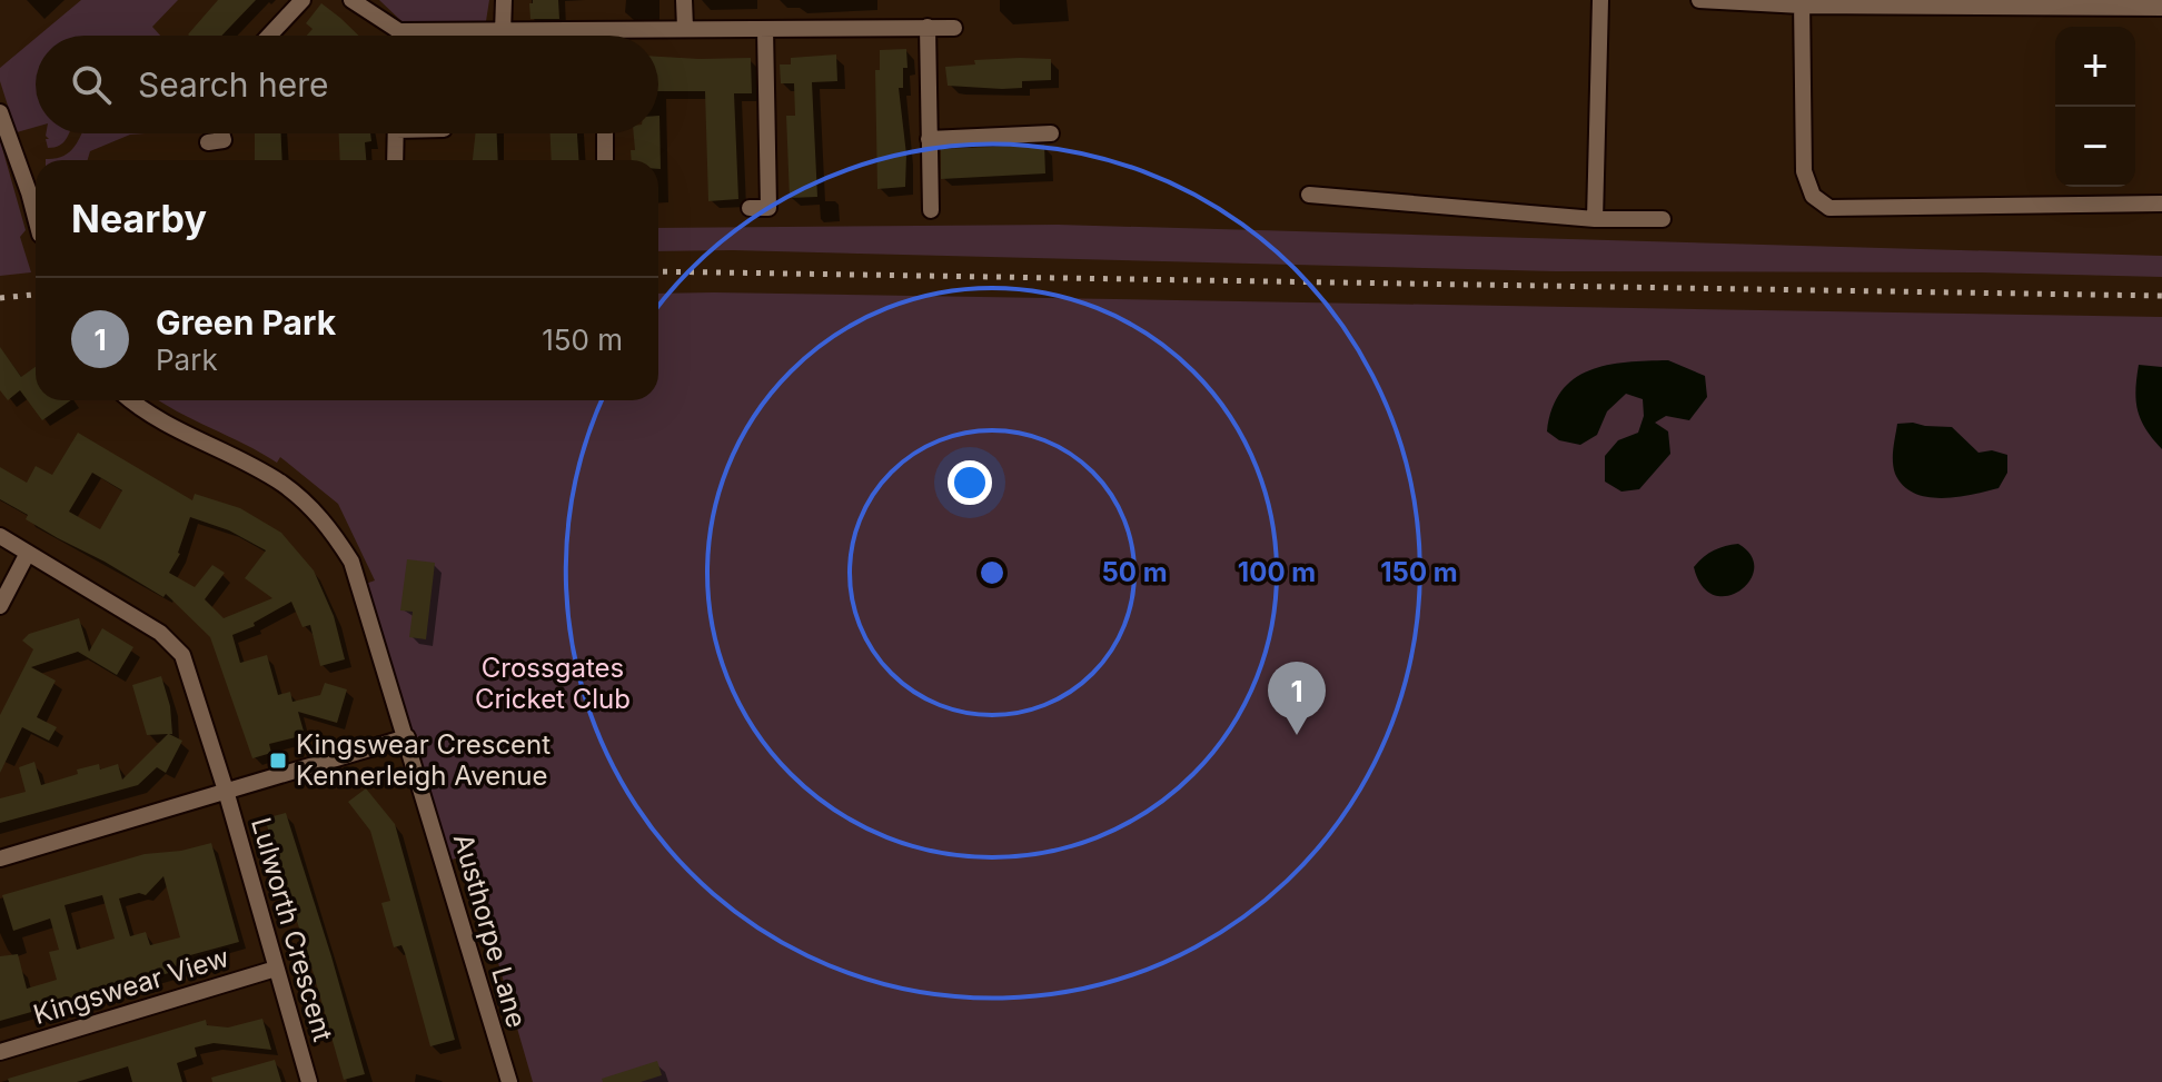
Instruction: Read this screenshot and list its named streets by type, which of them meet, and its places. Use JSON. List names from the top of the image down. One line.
{"streets":{"street":["Lulworth Crescent","Austhorpe Lane","Kingswear View"]},"crossings":[["Lulworth Crescent","Kingswear View"]],"parks":["Crossgates Cricket Club"],"places":{"transit":["Kingswear Crescent Kennerleigh Avenue"]},"page":{"map_buttons":["+","−"],"search":"Search here","heading":"Nearby","list":[{"mark":"1","name":"Green Park","note":"Park","value":"150 m"}],"pins":"1"},"rings":["50 m","100 m","150 m"]}
